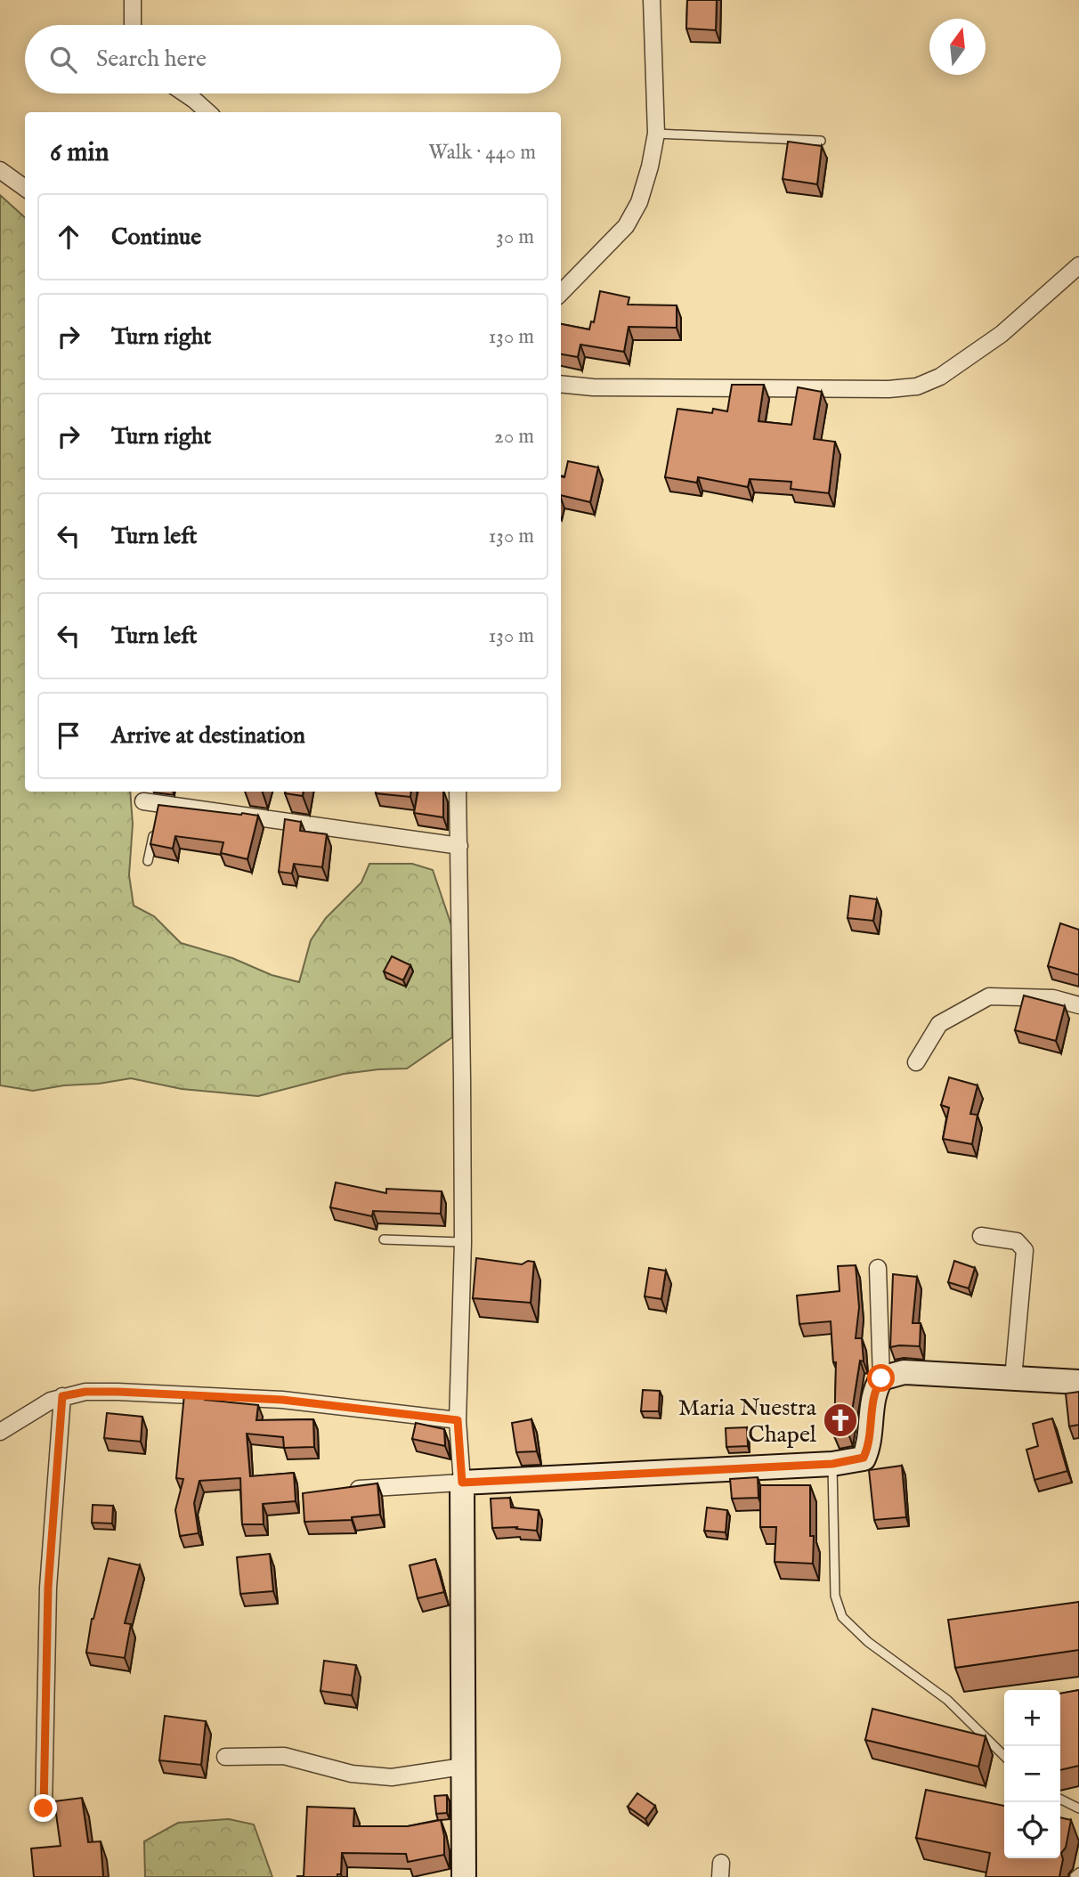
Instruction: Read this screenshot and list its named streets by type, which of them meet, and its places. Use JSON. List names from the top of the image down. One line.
{"places":{"church":["Maria Nuestra Chapel"]},"north":"top","page":{"search":"Search here","heading":["6 min","Walk · 440 m"],"list":[["Continue","30 m"],["Turn right","130 m"],["Turn right","20 m"],["Turn left","130 m"],["Turn left","130 m"],"Arrive at destination"],"map_buttons":["+","−"]}}
